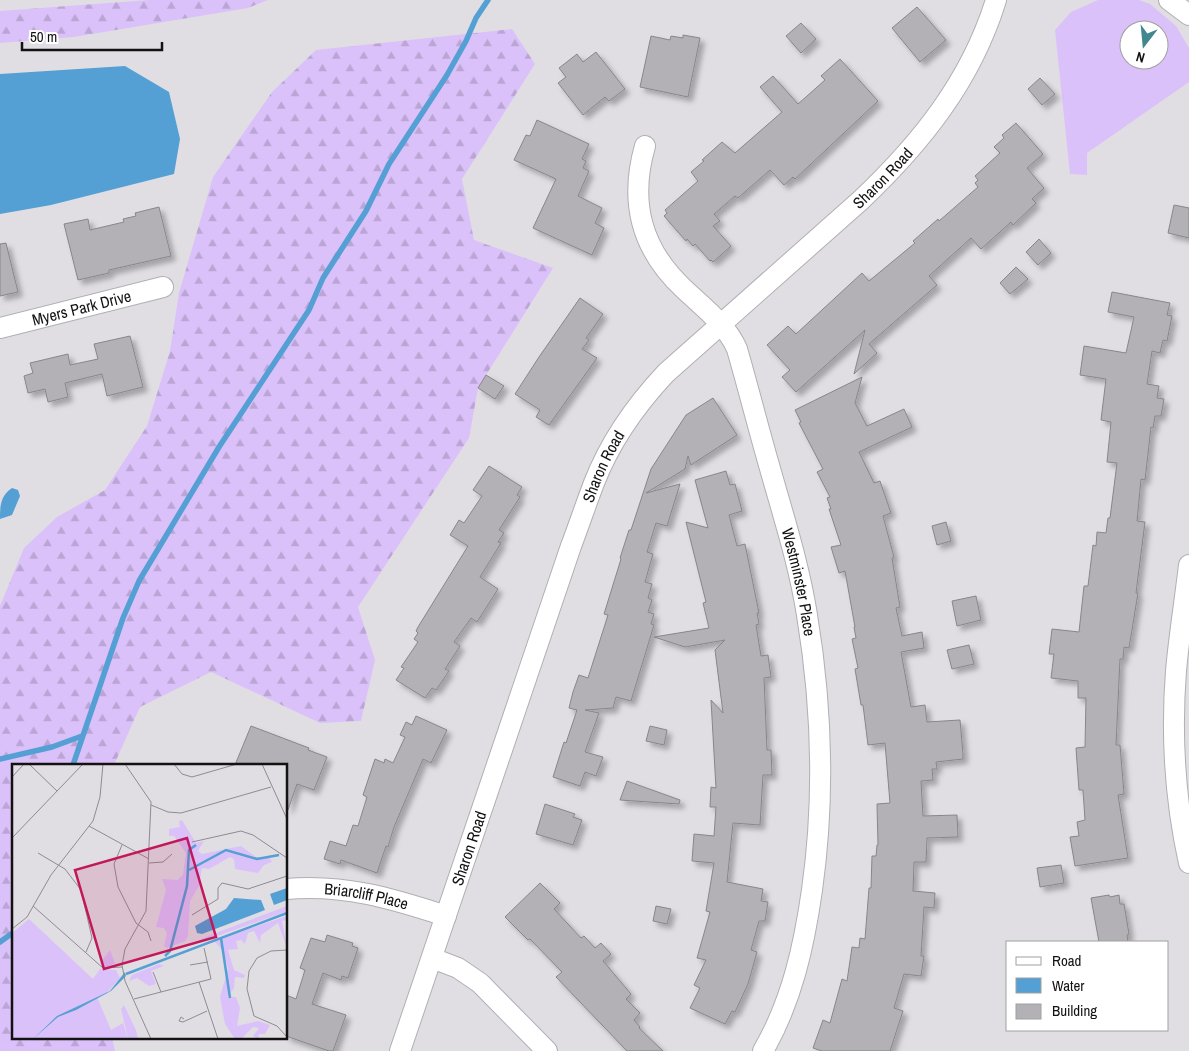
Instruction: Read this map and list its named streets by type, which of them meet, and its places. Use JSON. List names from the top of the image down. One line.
{"streets":{"street":["Sharon Road","Myers Park Drive","Westminster Place","Briarcliff Place"]},"crossings":[["Sharon Road","Westminster Place"],["Sharon Road","Briarcliff Place"]],"legend":["Road","Water","Building"],"scale_bar":"50 m","north":"bottom"}
